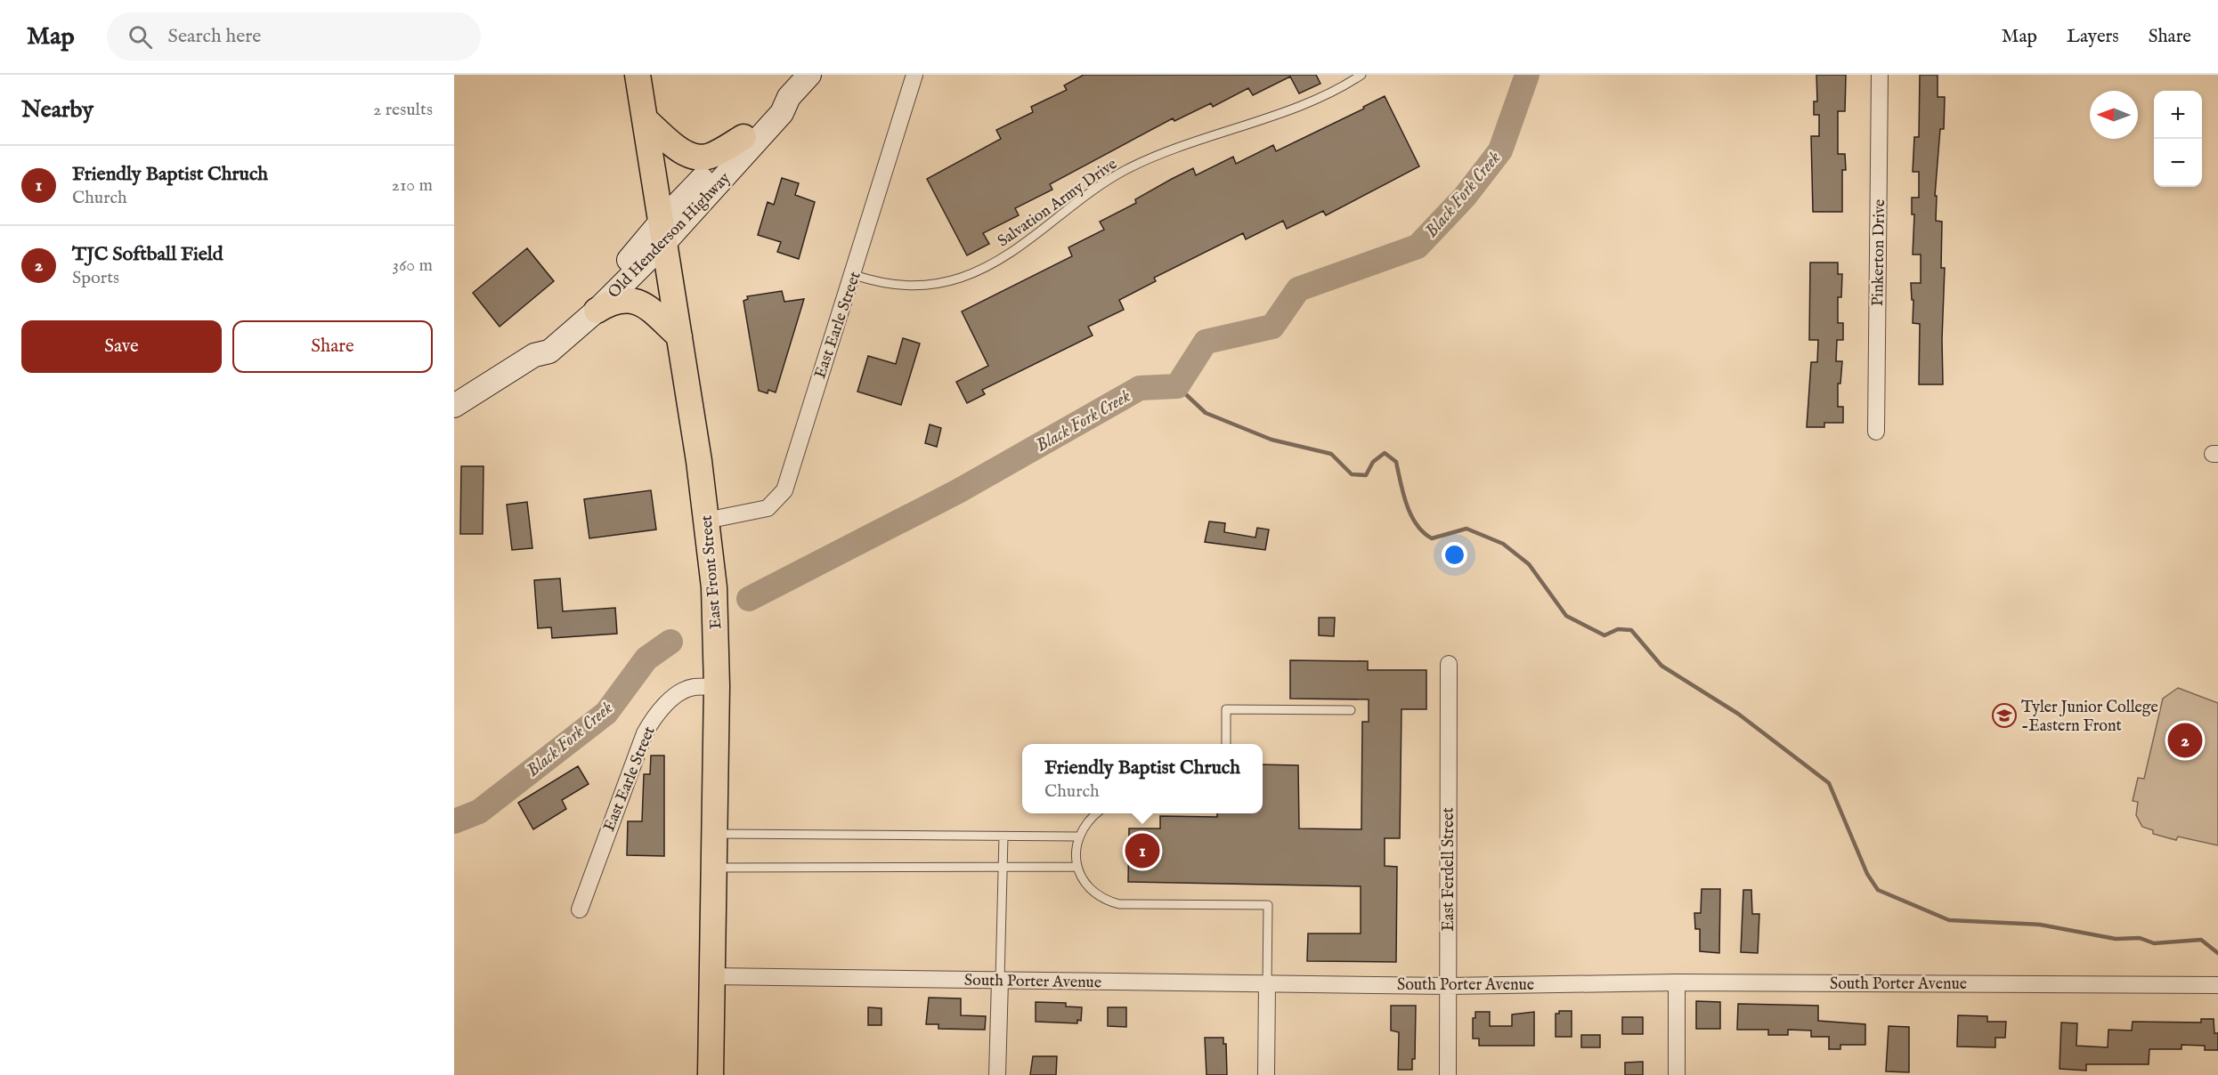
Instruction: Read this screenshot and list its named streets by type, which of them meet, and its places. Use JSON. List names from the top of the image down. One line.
{"streets":{"main road":["Old Henderson Highway","East Front Street"],"street":["Pinkerton Drive","East Earle Street","East Ferdell Street","South Porter Avenue"],"lane":["Salvation Army Drive"]},"crossings":[["Salvation Army Drive","East Earle Street"],["Old Henderson Highway","East Front Street"],["East Earle Street","East Front Street"],["East Front Street","South Porter Avenue"],["East Ferdell Street","South Porter Avenue"]],"water":["Black Fork Creek"],"places":{"school or university":["Tyler Junior College -Eastern Front"]},"north":"left","page":{"header":"Map","search":"Search here","nav":["Map","Layers","Share"],"heading":["Nearby","2 results"],"map_buttons":["+","−"],"list":[{"mark":"1","name":"Friendly Baptist Chruch","note":"Church","value":"210 m"},{"mark":"2","name":"TJC Softball Field","note":"Sports","value":"360 m"}],"buttons":["Save","Share"],"pins":["2","1"],"popup":["Friendly Baptist Chruch","Church"]}}
